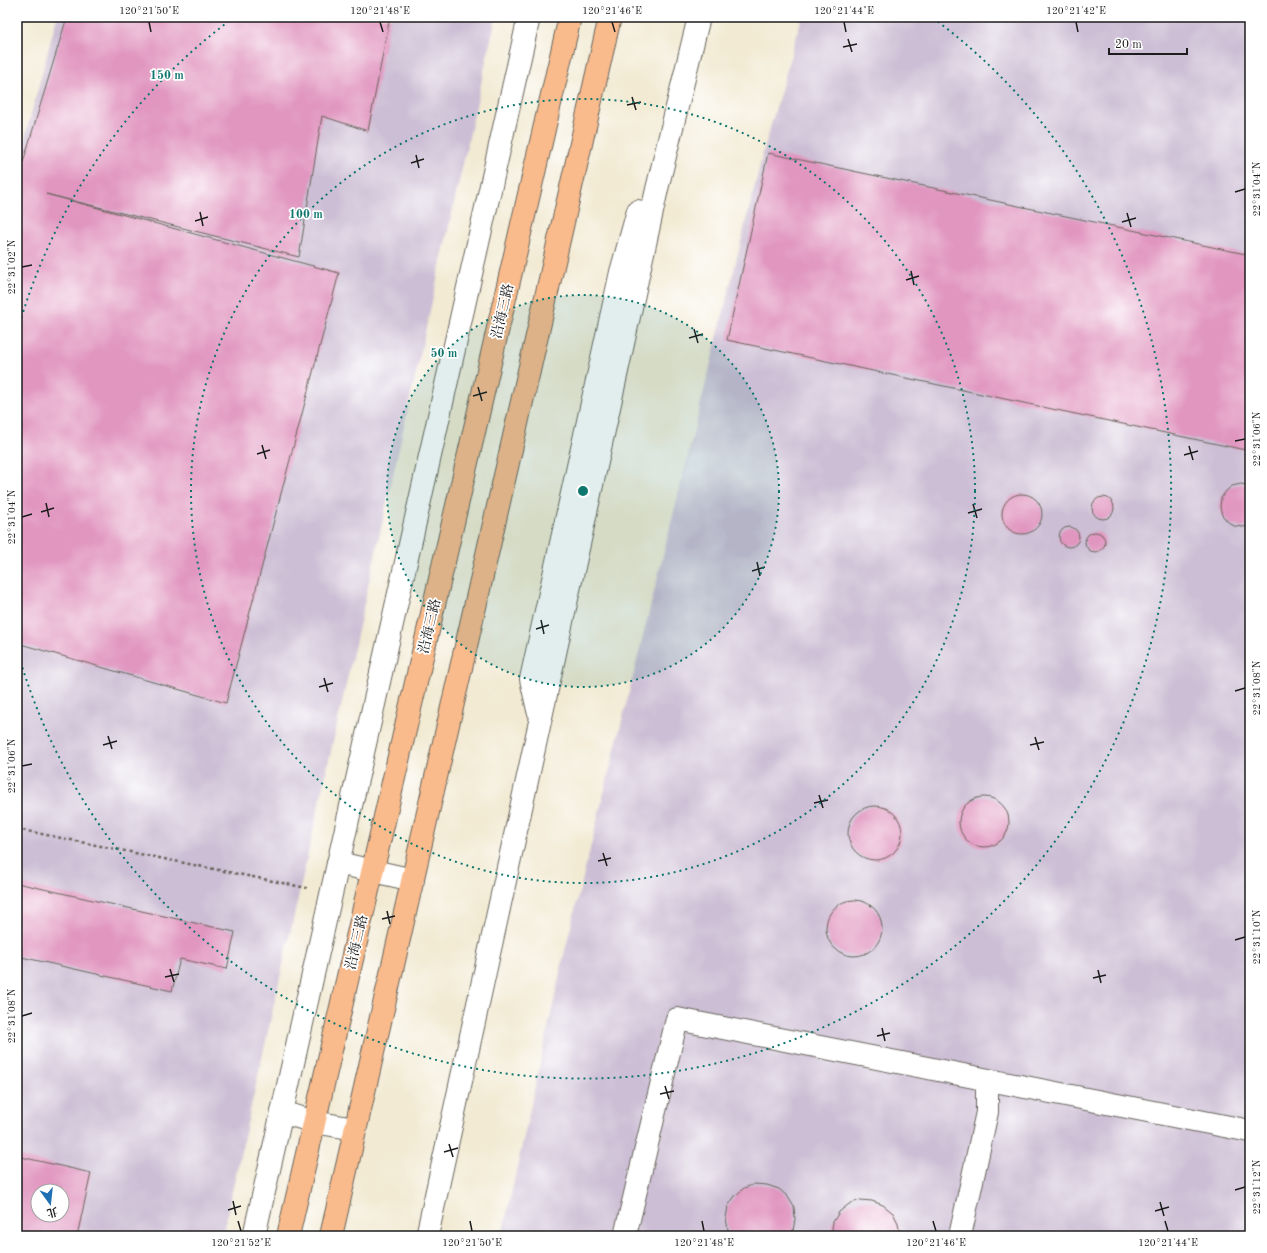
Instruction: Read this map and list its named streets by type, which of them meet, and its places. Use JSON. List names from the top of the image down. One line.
{"streets":{"main road":["沿海三路"]},"scale_bar":"20 m","north":"bottom","coordinates":["120°21'50\"E","120°21'48\"E","120°21'46\"E","120°21'44\"E","120°21'42\"E","22°31'04\"N","22°31'02\"N","22°31'06\"N","22°31'08\"N","22°31'10\"N","22°31'12\"N","120°21'52\"E"],"rings":["150 m","100 m","50 m"]}
